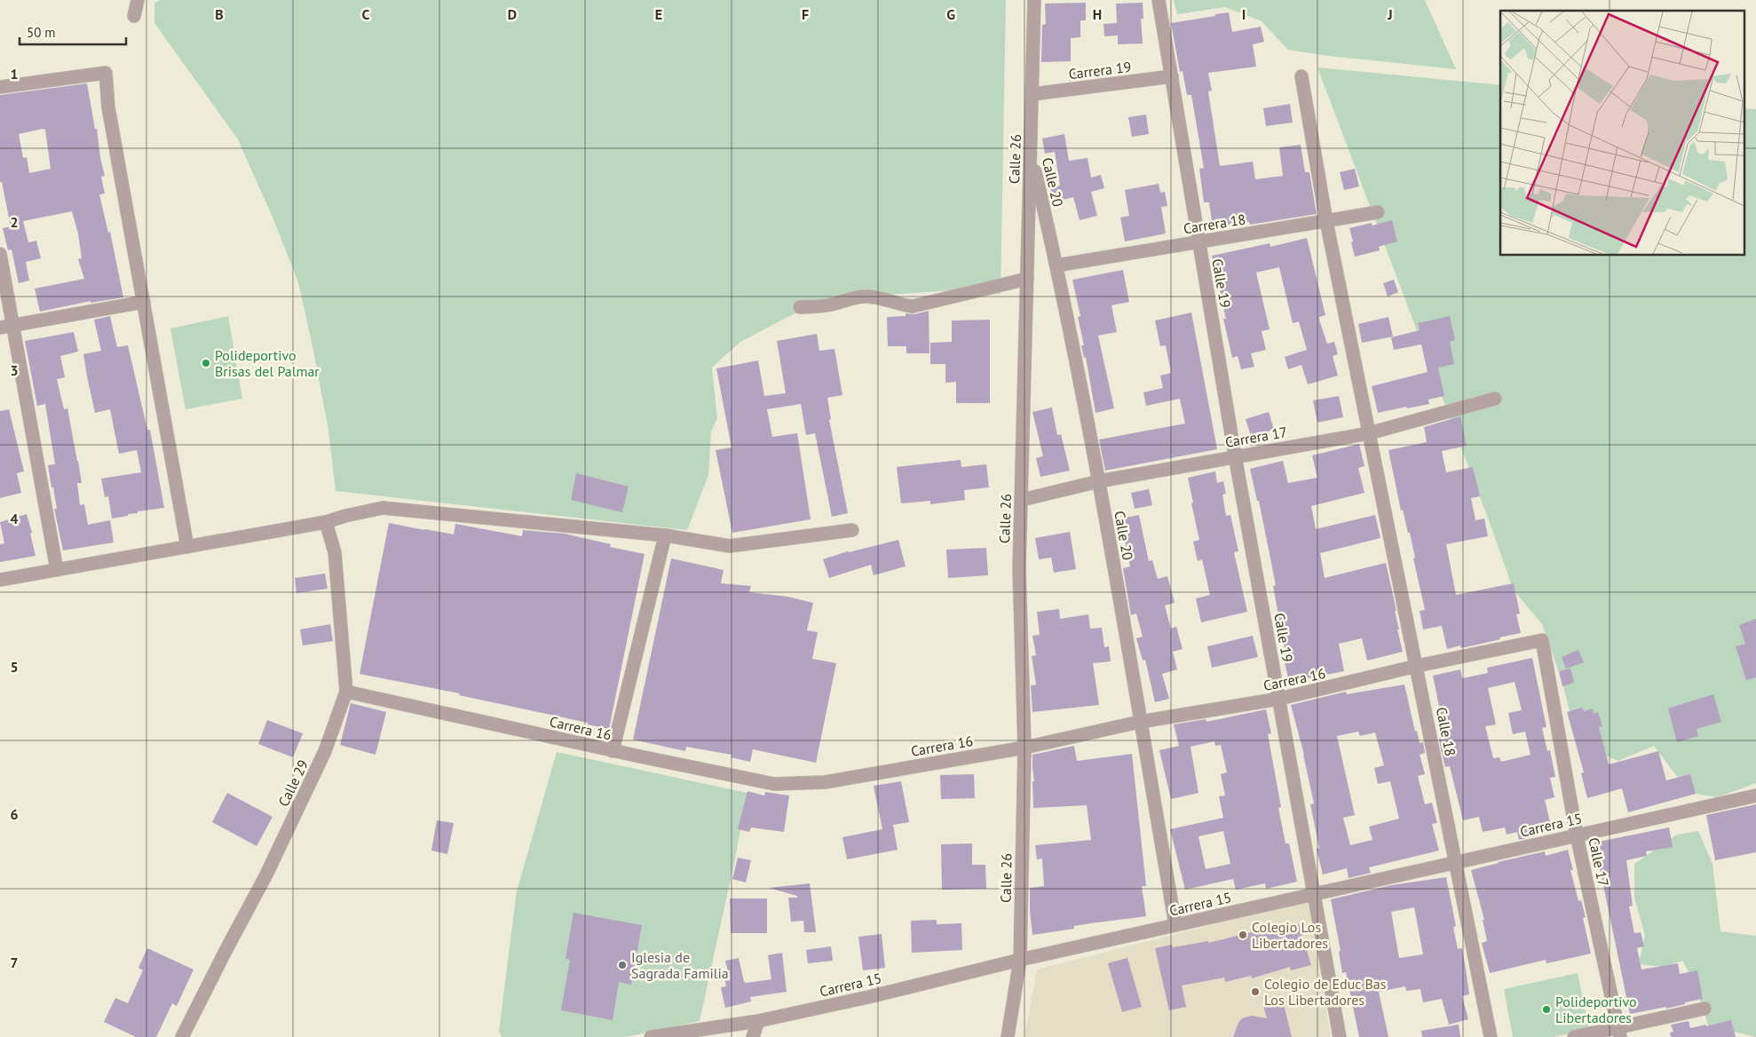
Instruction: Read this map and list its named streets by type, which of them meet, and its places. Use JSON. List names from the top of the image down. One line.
{"streets":{"street":["Carrera 19","Calle 26","Calle 20","Carrera 18","Calle 19","Carrera 17","Carrera 16","Calle 18","Calle 29","Carrera 15","Calle 17"]},"crossings":[["Carrera 19","Calle 26"],["Carrera 19","Calle 19"],["Calle 26","Calle 20"],["Calle 26","Carrera 17"],["Calle 26","Carrera 16"],["Calle 26","Carrera 15"],["Calle 20","Carrera 18"],["Calle 20","Carrera 17"],["Calle 20","Carrera 16"],["Calle 20","Carrera 15"],["Carrera 18","Calle 19"],["Carrera 18","Calle 18"],["Calle 19","Carrera 17"],["Calle 19","Carrera 16"],["Calle 19","Carrera 15"],["Carrera 17","Calle 18"],["Carrera 16","Calle 18"],["Carrera 16","Calle 29"],["Carrera 16","Calle 17"],["Calle 18","Carrera 15"],["Carrera 15","Calle 17"]],"places":["Polideportivo Brisas del Palmar","Colegio Los Libertadores","Iglesia de Sagrada Familia","Colegio de Educ Bas Los Libertadores","Polideportivo Libertadores"],"scale_bar":"50 m","grid":{"columns":["B","C","D","E","F","G","H","I","J"],"rows":["1","2","3","4","5","6","7"]}}
